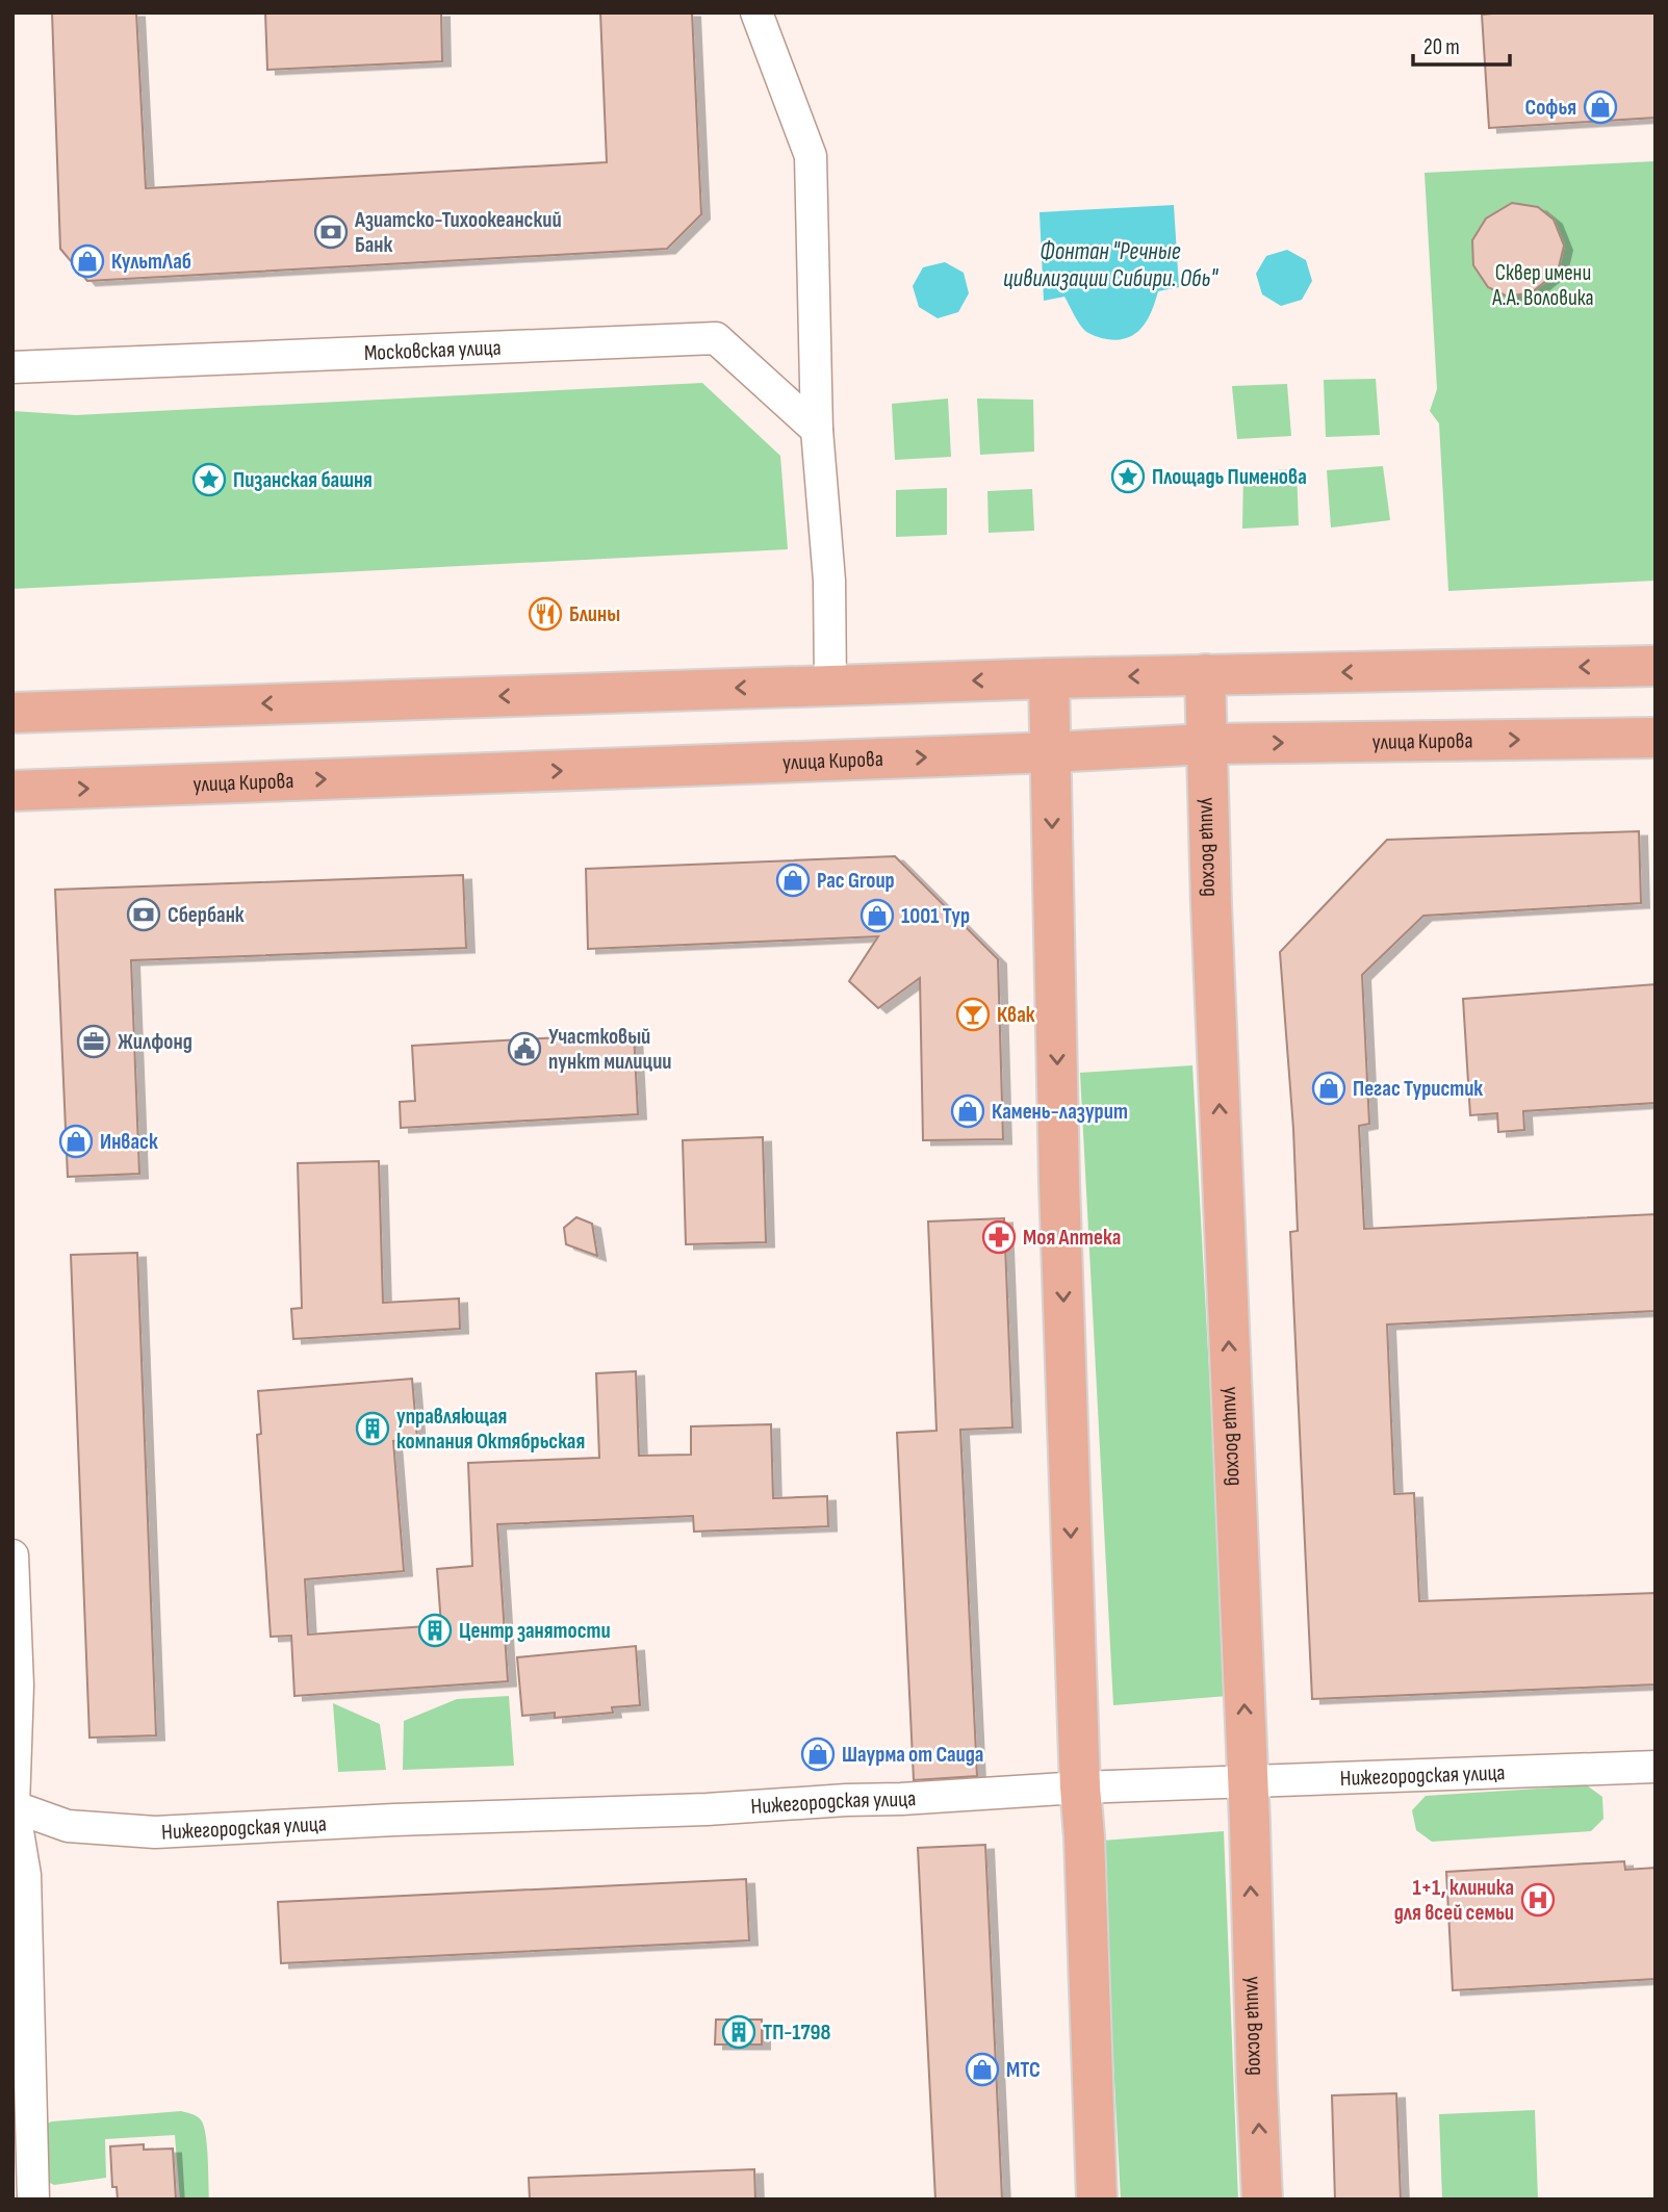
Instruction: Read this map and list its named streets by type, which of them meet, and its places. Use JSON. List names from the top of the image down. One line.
{"streets":{"main road":["улица Кирова","улица Восход"],"street":["Московская улица","Нижегородская улица"]},"crossings":[["улица Кирова","улица Восход"],["улица Восход","Нижегородская улица"]],"water":["Фонтан \"Речные цивилизации Сибири. Обь\""],"parks":["Cквер имени А.А. Воловика"],"places":{"shop":["Софья","КультЛаб","Pac Group","1001 Тур","Пегас Туристик","Камень-лазурит","Инваск","Шаурма от Саида","МТС"],"bank":["Азиатско-Тихоокеанский Банк","Сбербанк"],"place":["Площадь Пименова","Пизанская башня"],"restaurant":["Блины"],"bar":["Квак"],"office":["Жилфонд"],"public building":["Участковый пункт милиции"],"pharmacy":["Моя Аптека"],"building":["управляющая компания Октябрьская","Центр занятости","ТП-1798"],"hospital":["1+1, клиника для всей семьи"]},"scale_bar":"20 m"}
